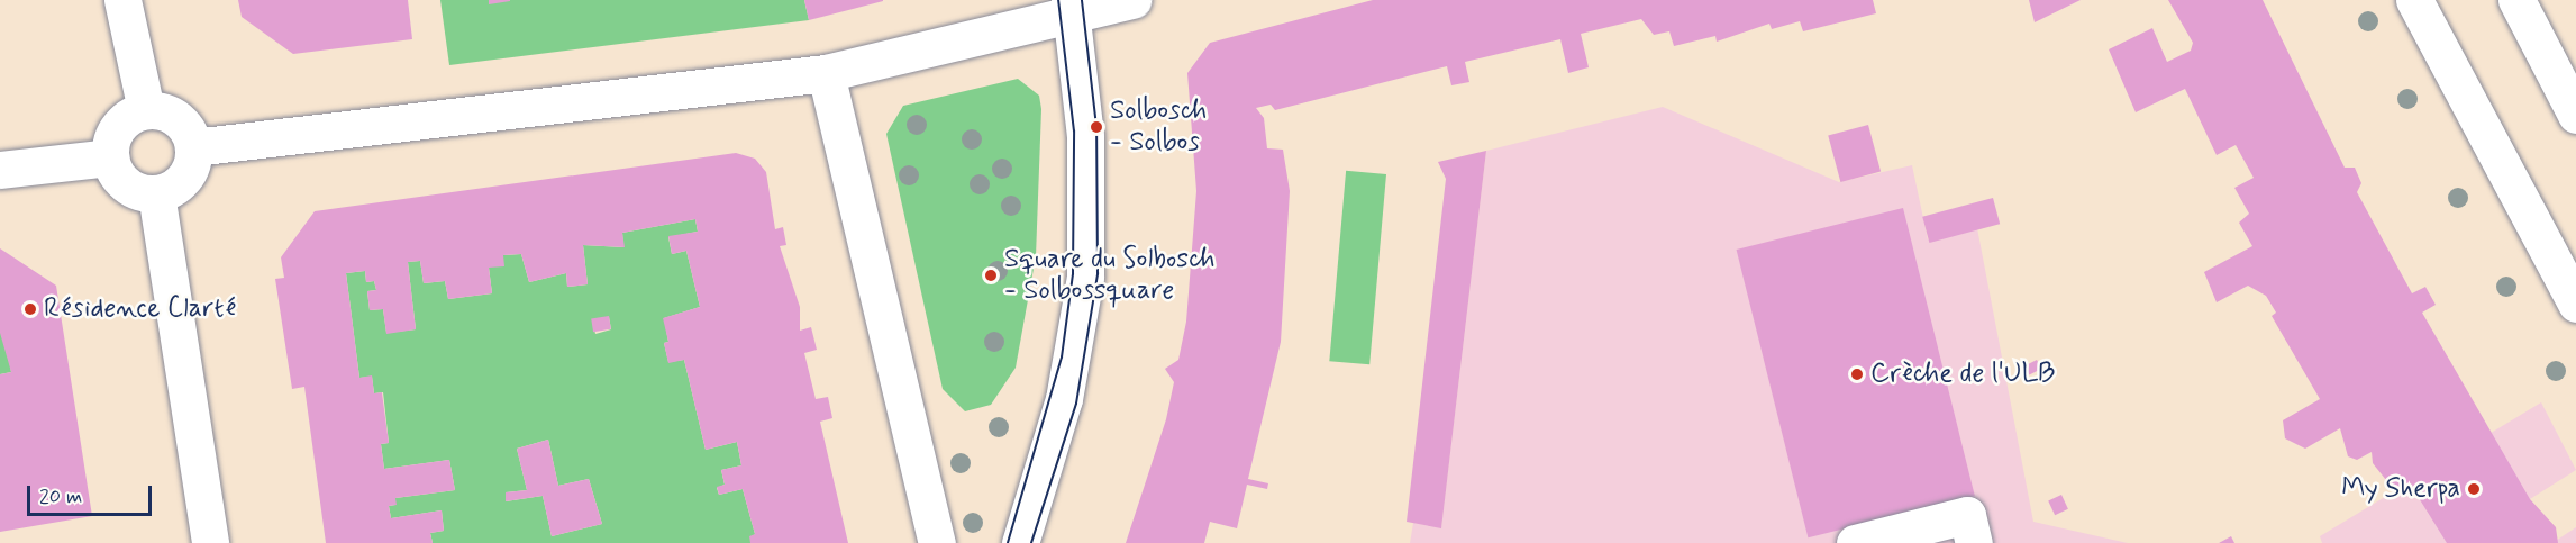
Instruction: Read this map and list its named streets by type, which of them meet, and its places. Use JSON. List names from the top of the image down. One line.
{"places":["Solbosch - Solbos","Square du Solbosch - Solbossquare","Résidence Clarté","Crèche de l'ULB","My Sherpa"],"scale_bar":"20 m"}
